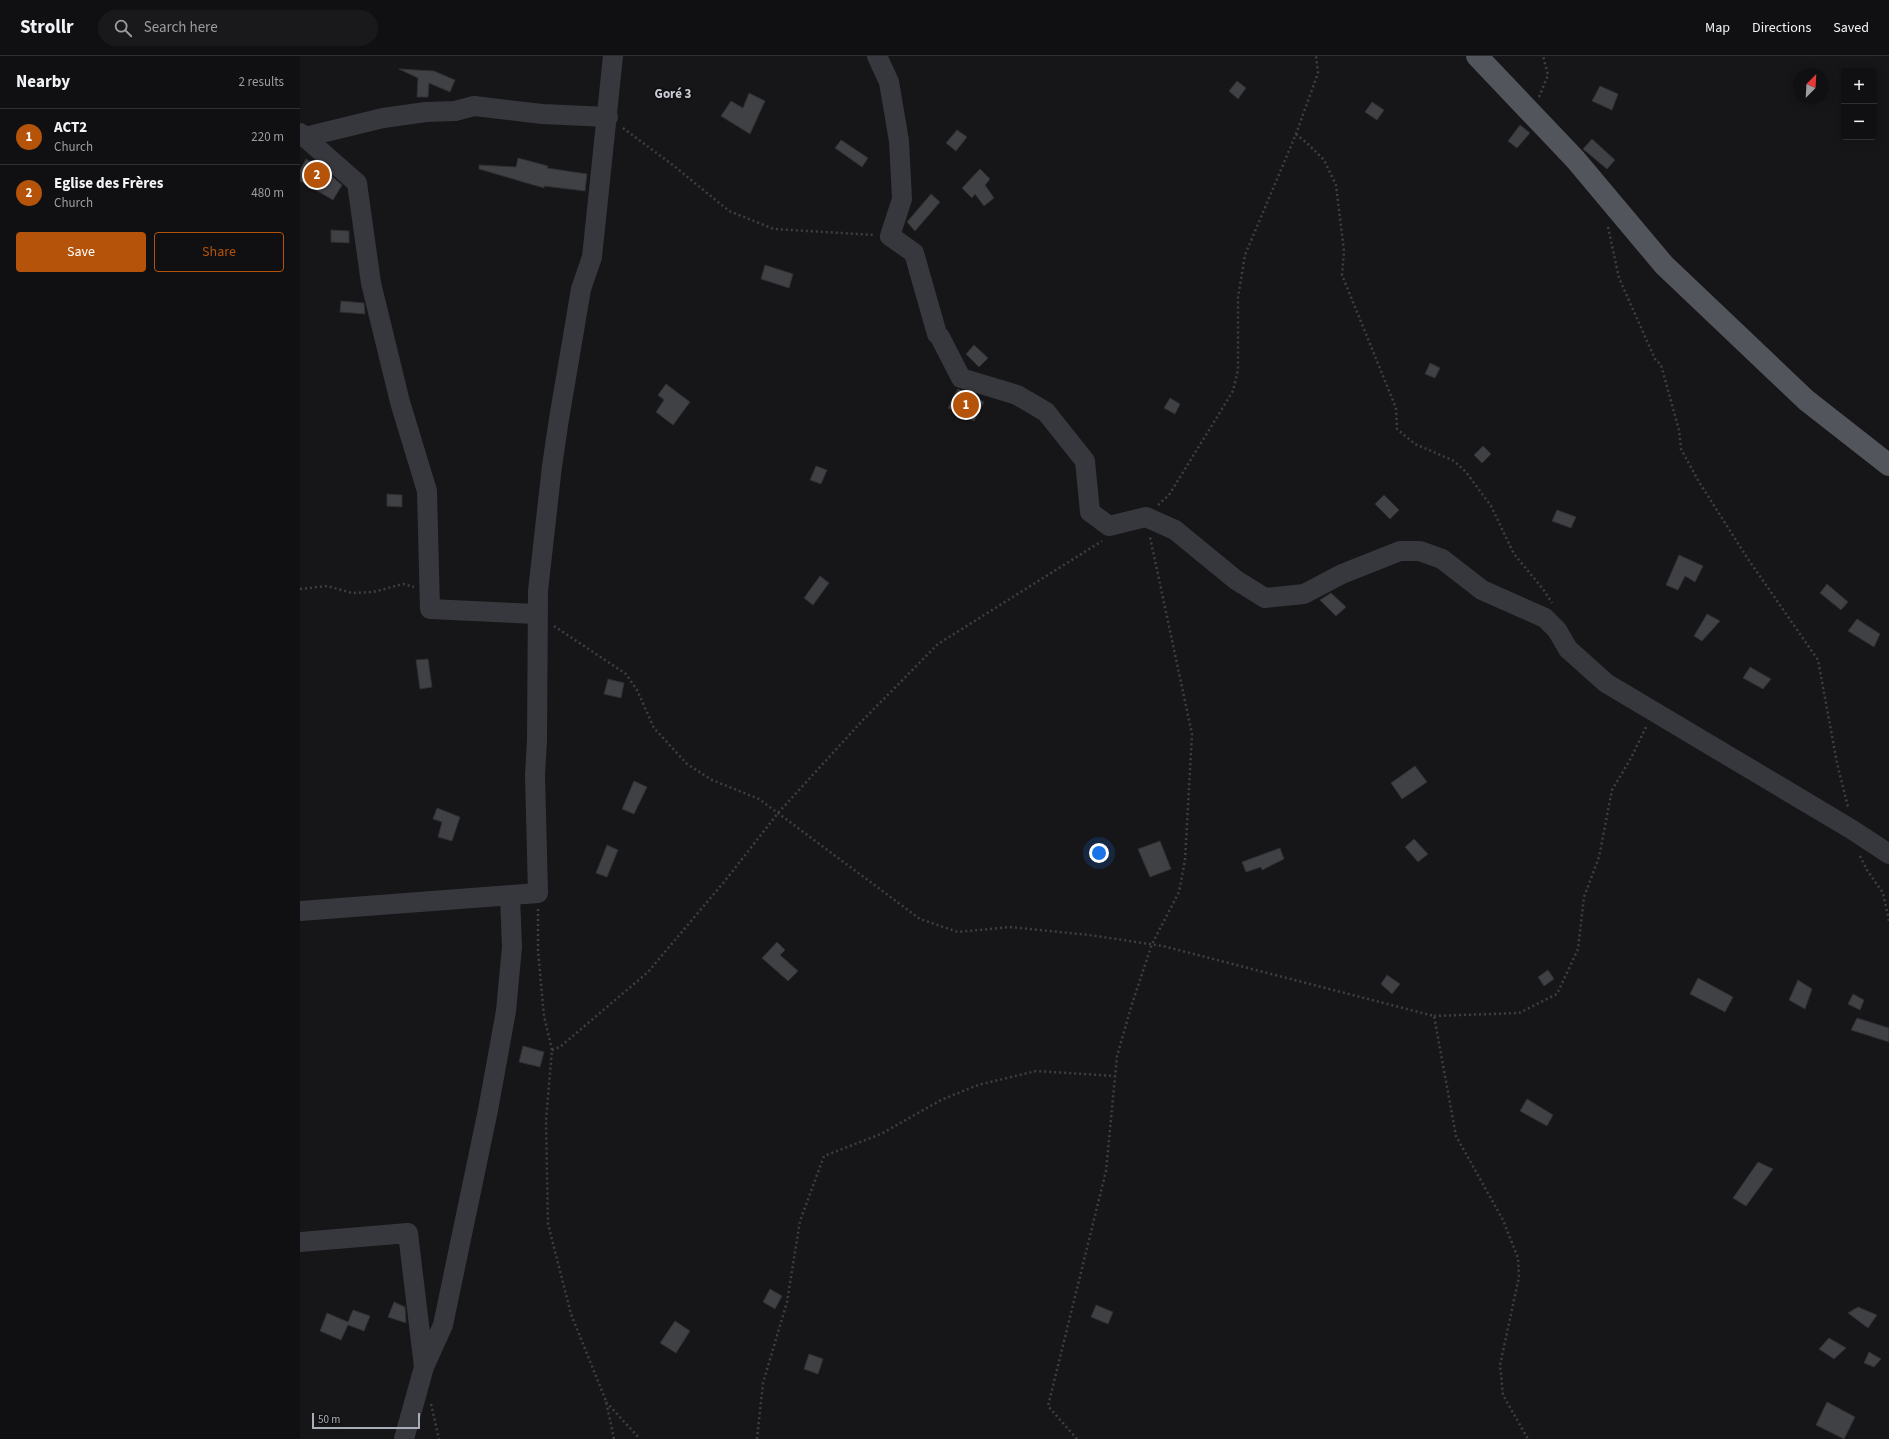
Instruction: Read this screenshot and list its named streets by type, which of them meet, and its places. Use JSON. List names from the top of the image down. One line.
{"districts":["Goré 3"],"scale_bar":"50 m","north":"top right","page":{"header":"Strollr","search":"Search here","nav":["Map","Directions","Saved"],"heading":["Nearby","2 results"],"map_buttons":["+","−"],"list":[{"mark":"1","name":"ACT2","note":"Church","value":"220 m"},{"mark":"2","name":"Eglise des Frères","note":"Church","value":"480 m"}],"pins":["2","1"],"buttons":["Save","Share"],"scale":"50 m"}}
